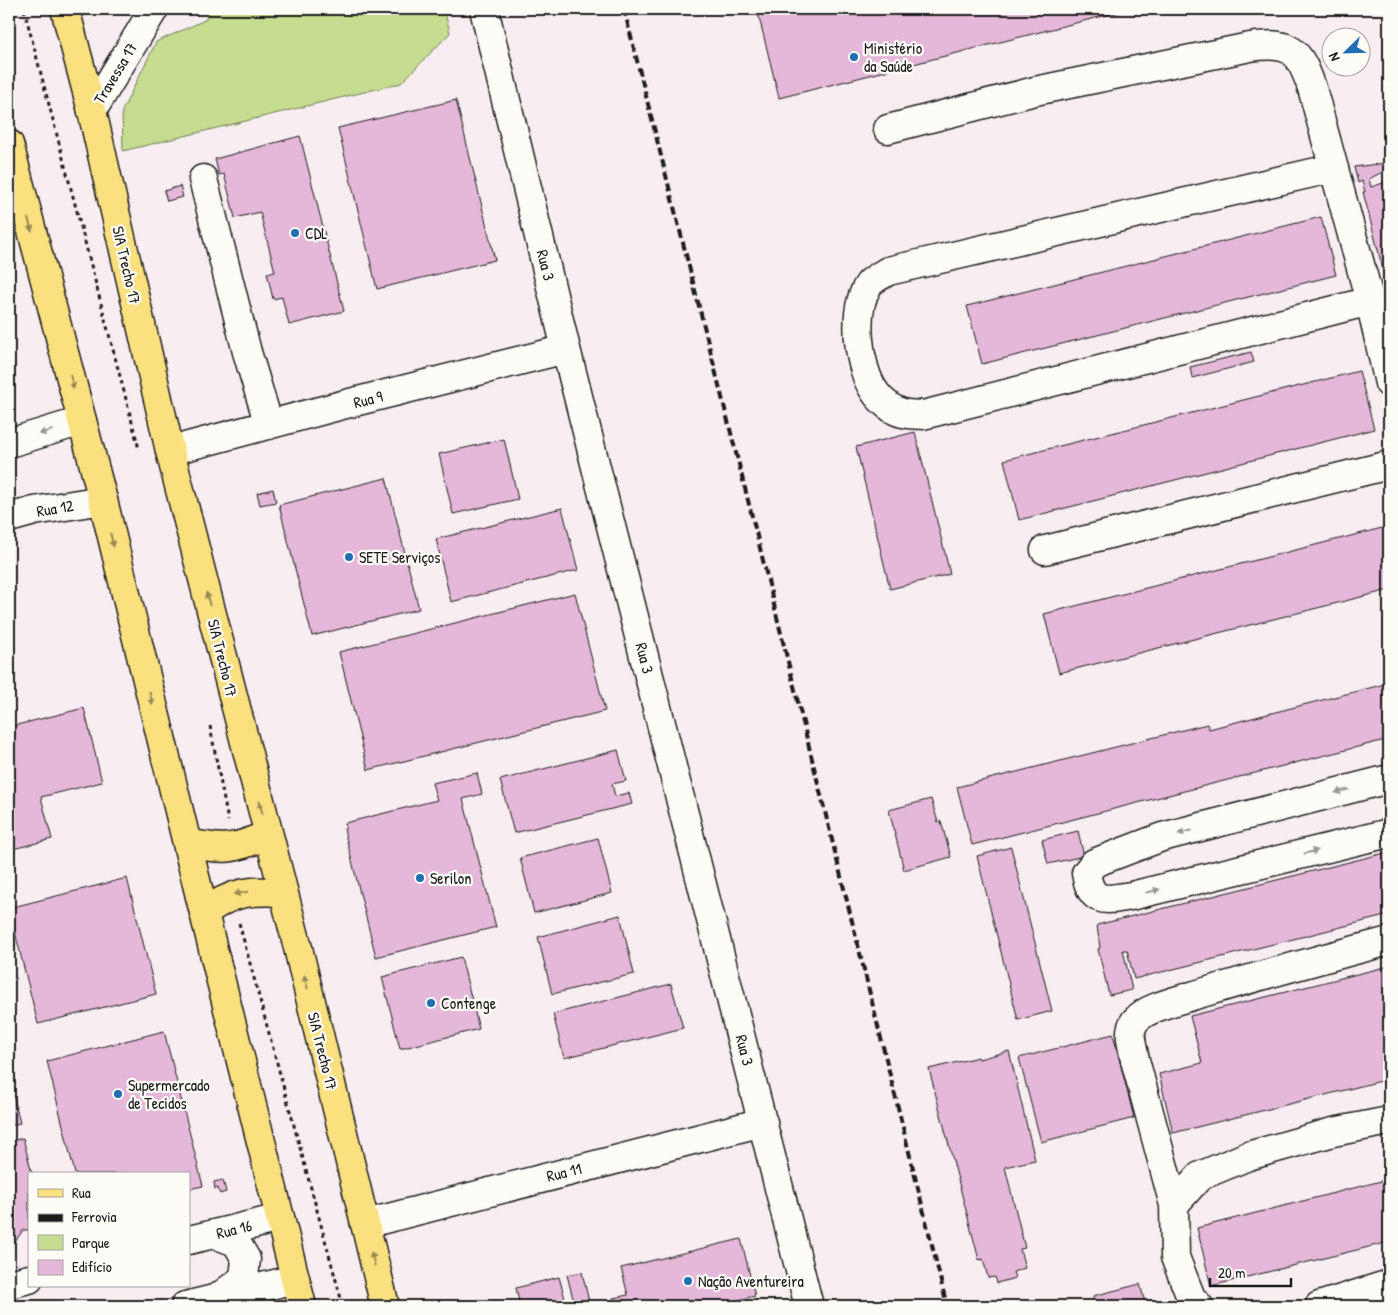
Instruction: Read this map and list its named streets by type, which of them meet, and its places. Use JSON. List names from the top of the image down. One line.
{"streets":{"main road":["SIA Trecho 17"],"street":["Travessa 17","Rua 3","Rua 9","Rua 12","Rua 11","Rua 16"]},"crossings":[["Travessa 17","SIA Trecho 17"],["SIA Trecho 17","Rua 9"],["SIA Trecho 17","Rua 11"],["Rua 3","Rua 9"],["Rua 3","Rua 11"]],"places":["Ministério da Saúde","CDL","SETE Serviços","Serilon","Contenge","Supermercado de Tecidos","Nação Aventureira"],"legend":["Rua","Ferrovia","Parque","Edifício"],"scale_bar":"20 m","north":"bottom left"}
